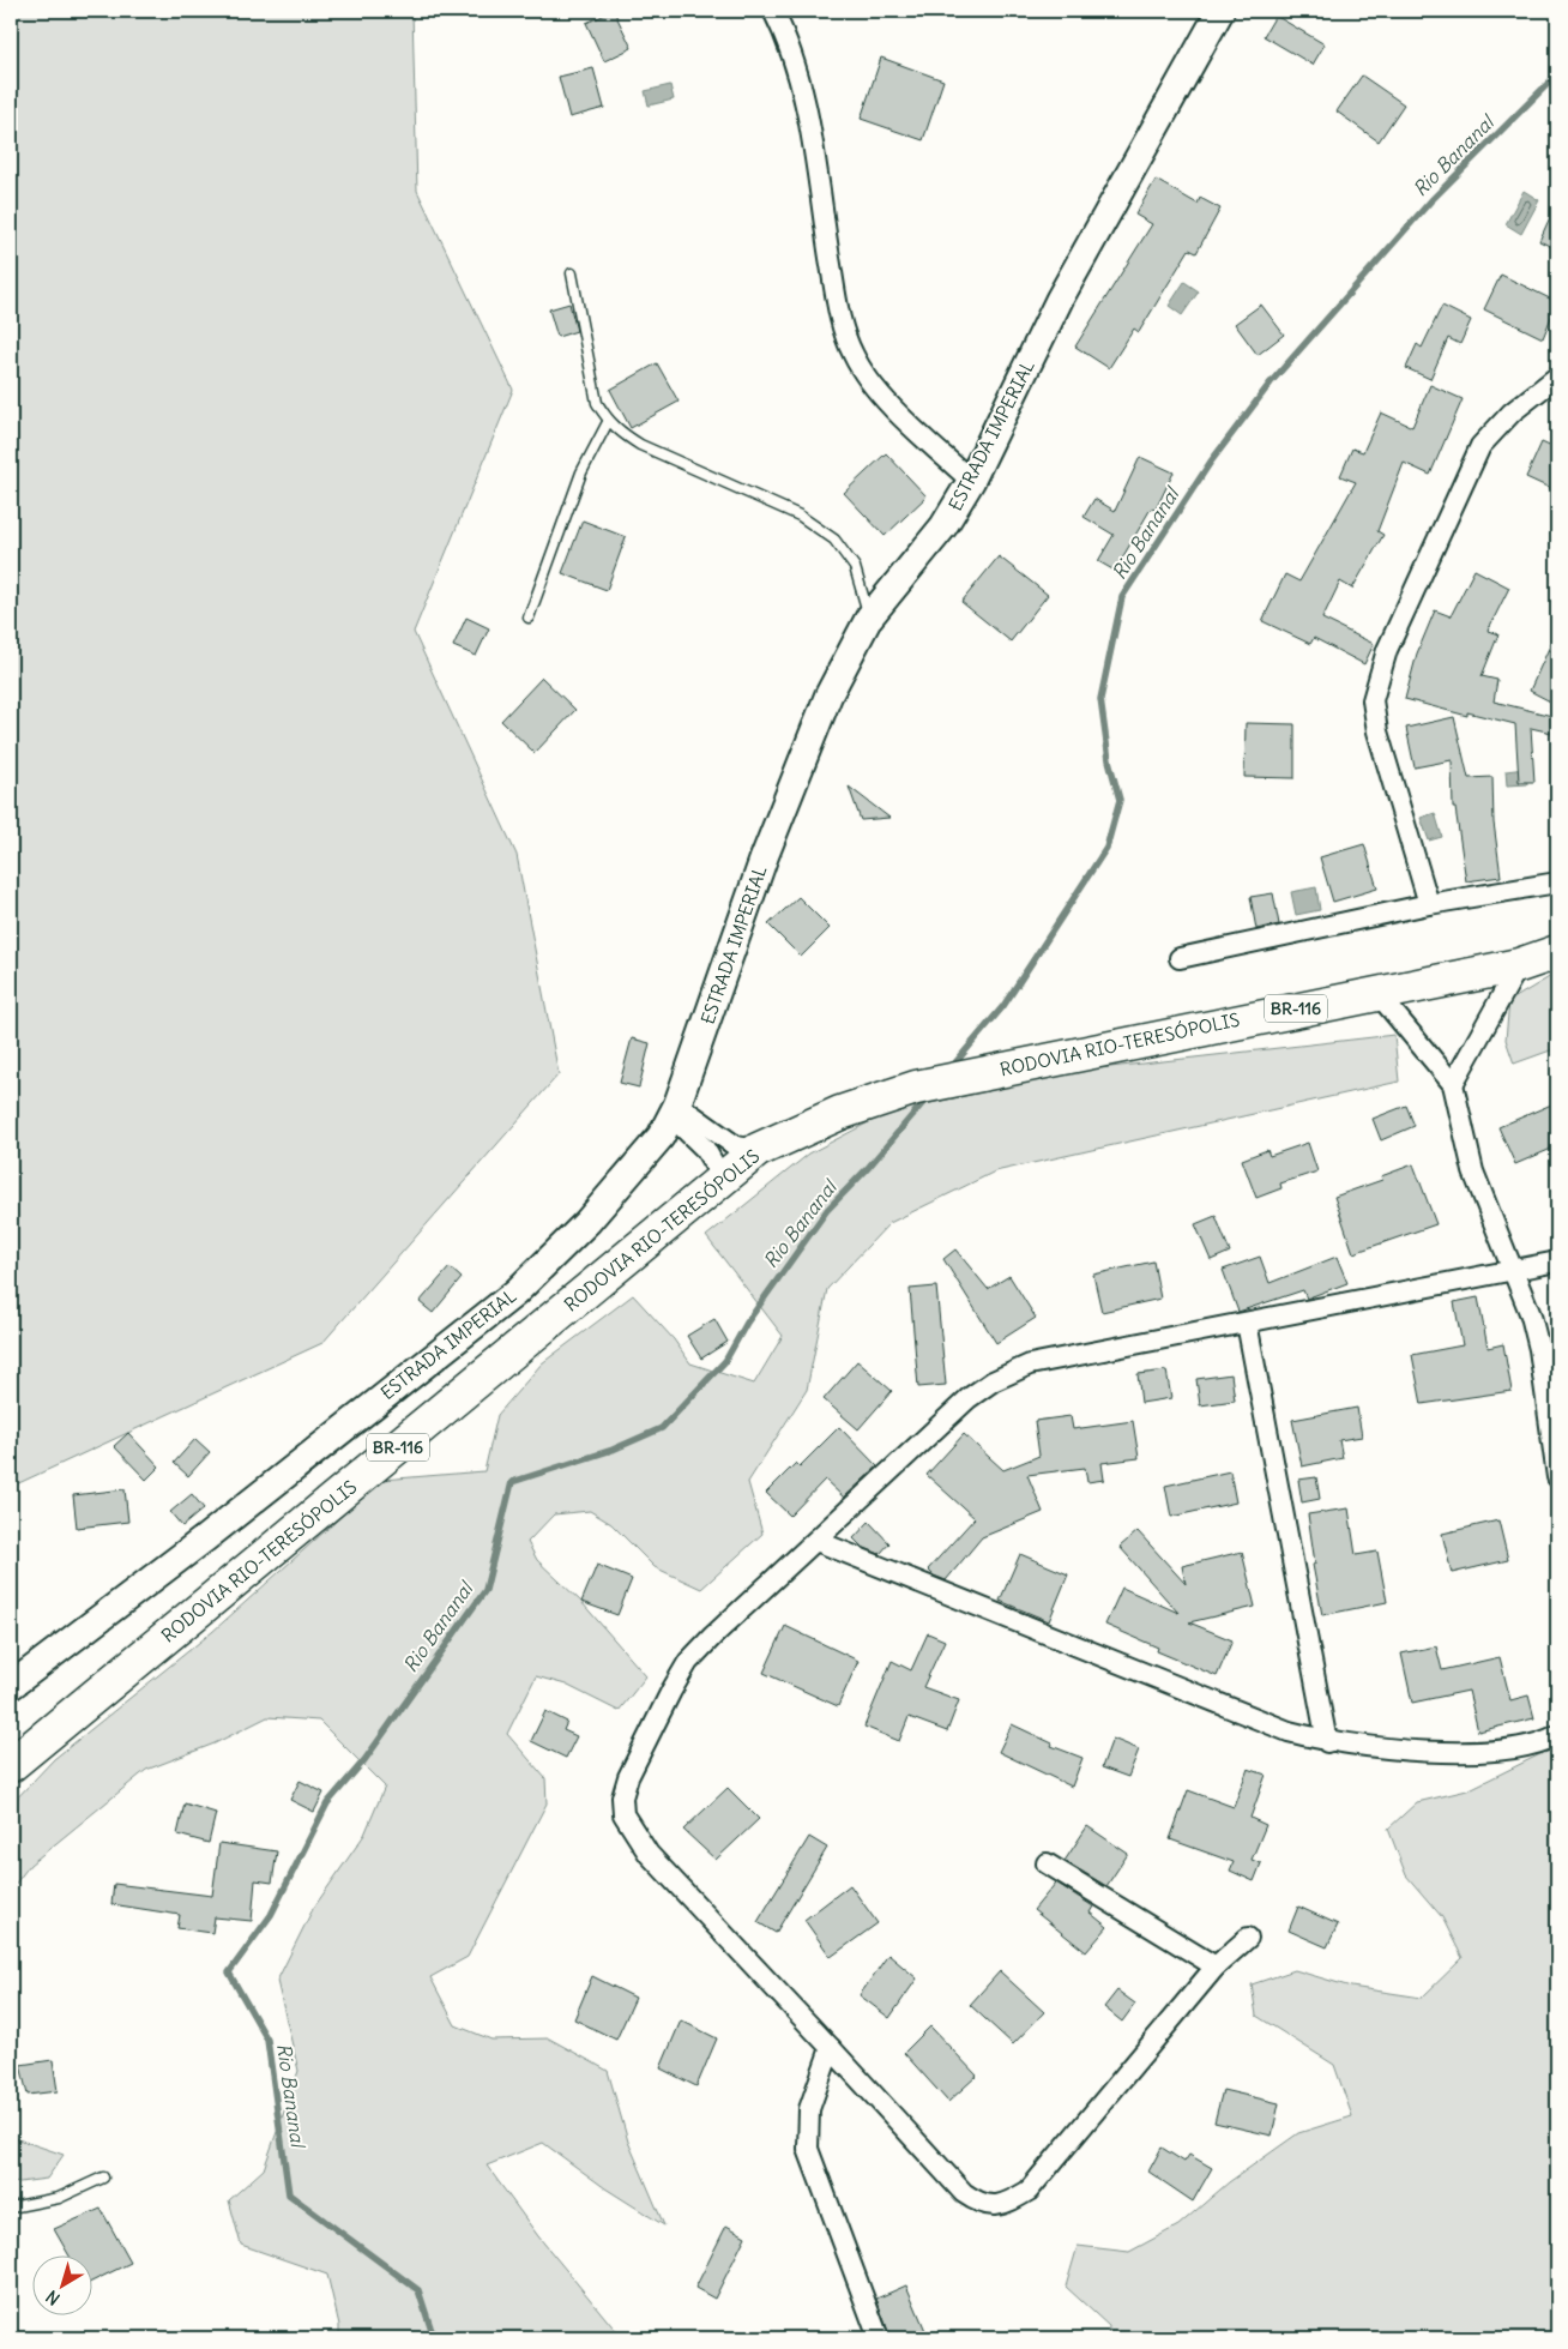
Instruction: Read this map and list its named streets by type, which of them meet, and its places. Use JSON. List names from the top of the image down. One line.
{"streets":{"highway":["BR-116","RODOVIA RIO-TERESÓPOLIS"],"street":["ESTRADA IMPERIAL"]},"water":["Rio Bananal"],"north":"bottom left"}
